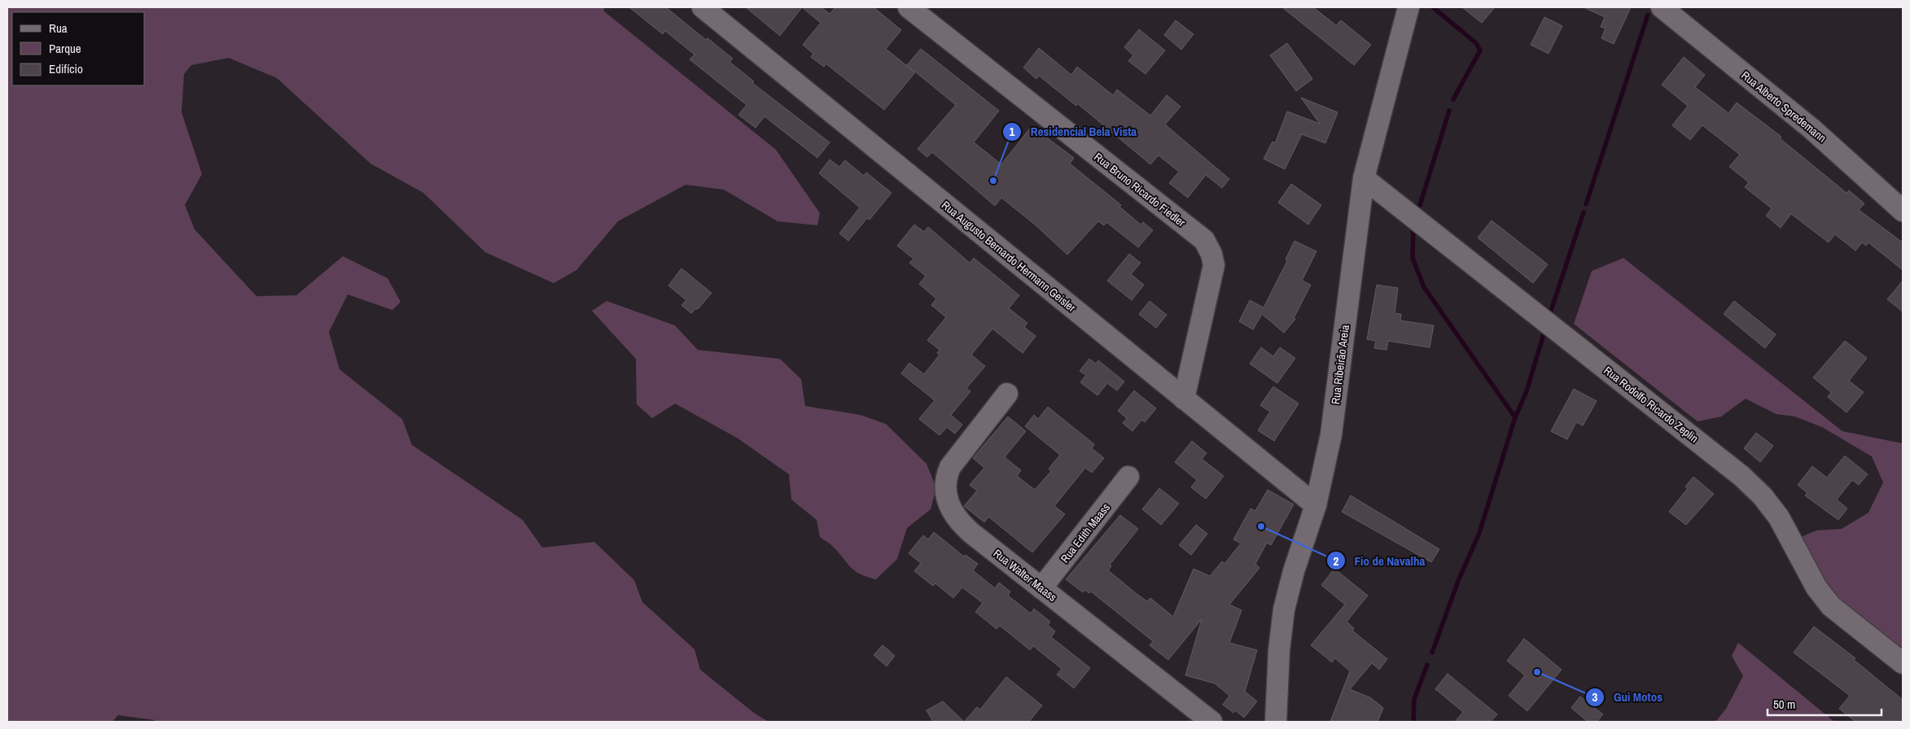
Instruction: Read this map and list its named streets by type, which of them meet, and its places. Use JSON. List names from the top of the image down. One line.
{"streets":{"street":["Rua Alberto Spredemann","Rua Bruno Ricardo Fiedler","Rua Augusto Bernardo Hermann Geisler","Rua Ribeirão Areia","Rua Rodolfo Ricardo Zeplin","Rua Edith Maass","Rua Walter Maass"]},"crossings":[["Rua Bruno Ricardo Fiedler","Rua Augusto Bernardo Hermann Geisler"],["Rua Augusto Bernardo Hermann Geisler","Rua Ribeirão Areia"],["Rua Ribeirão Areia","Rua Rodolfo Ricardo Zeplin"],["Rua Edith Maass","Rua Walter Maass"]],"places":["Residencial Bela Vista","Fio de Navalha","Gui Motos"],"legend":["Rua","Parque","Edifício"],"scale_bar":"50 m"}
